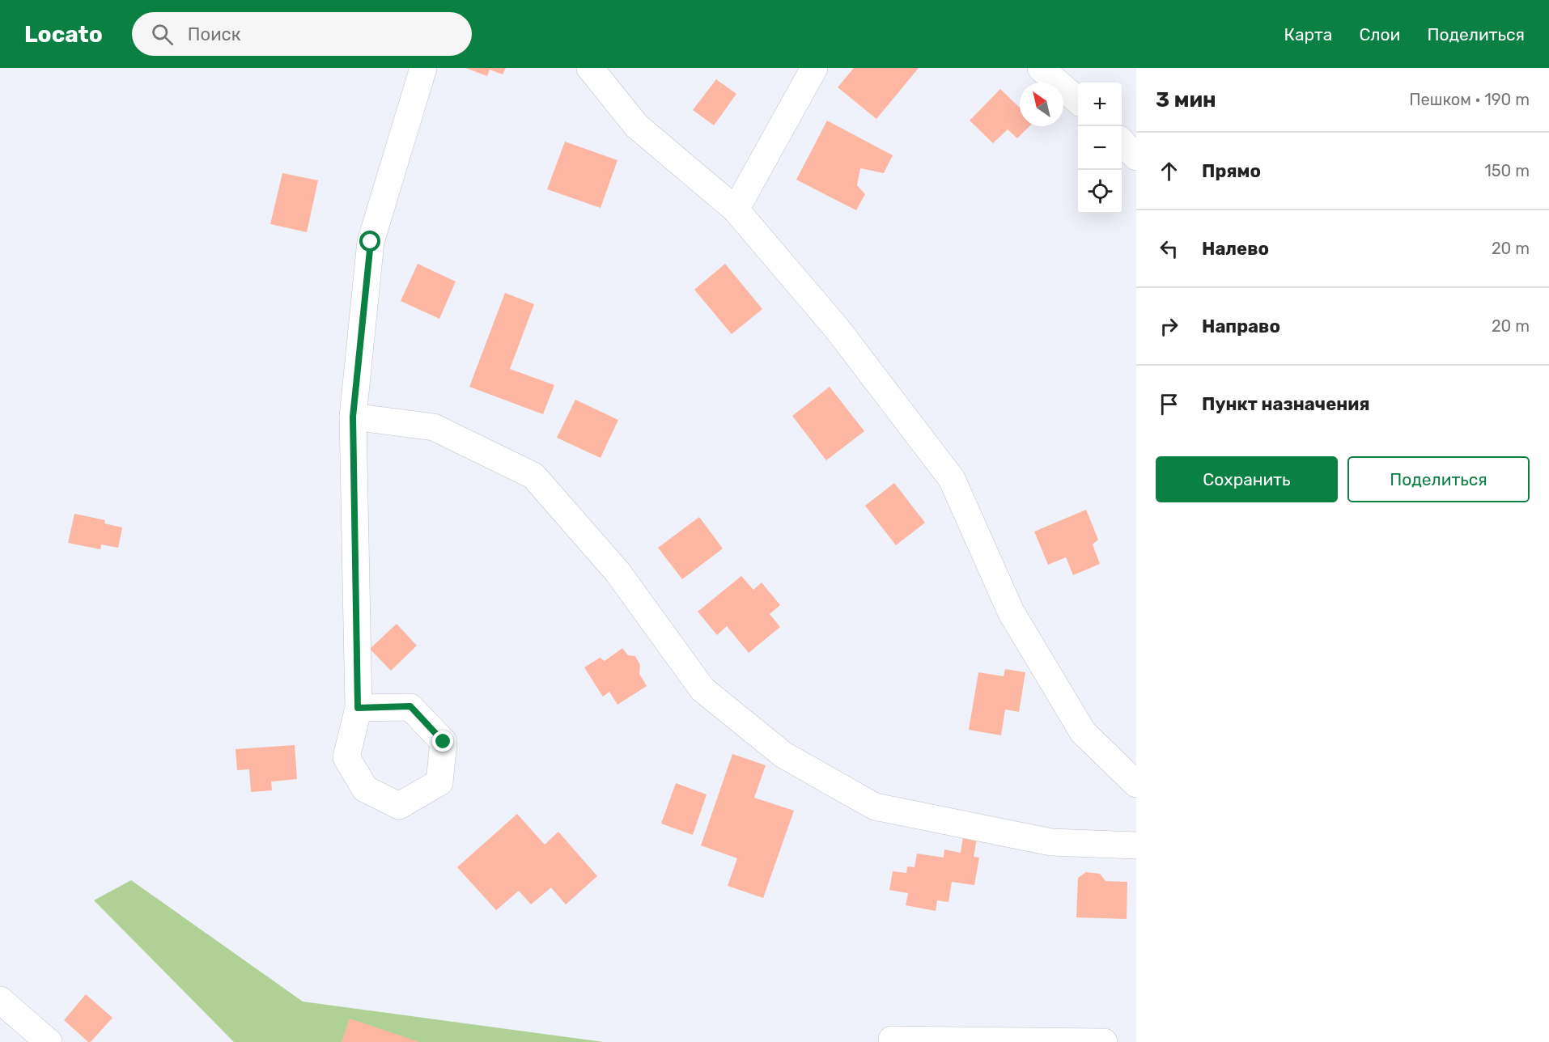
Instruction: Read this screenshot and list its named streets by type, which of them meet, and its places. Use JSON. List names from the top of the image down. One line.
{"north":"top left","page":{"header":"Locato","search":"Поиск","nav":["Карта","Слои","Поделиться"],"heading":["3 мин","Пешком · 190 m"],"map_buttons":["+","−"],"list":[["Прямо","150 m"],["Налево","20 m"],["Направо","20 m"],"Пункт назначения"],"buttons":["Сохранить","Поделиться"]}}
